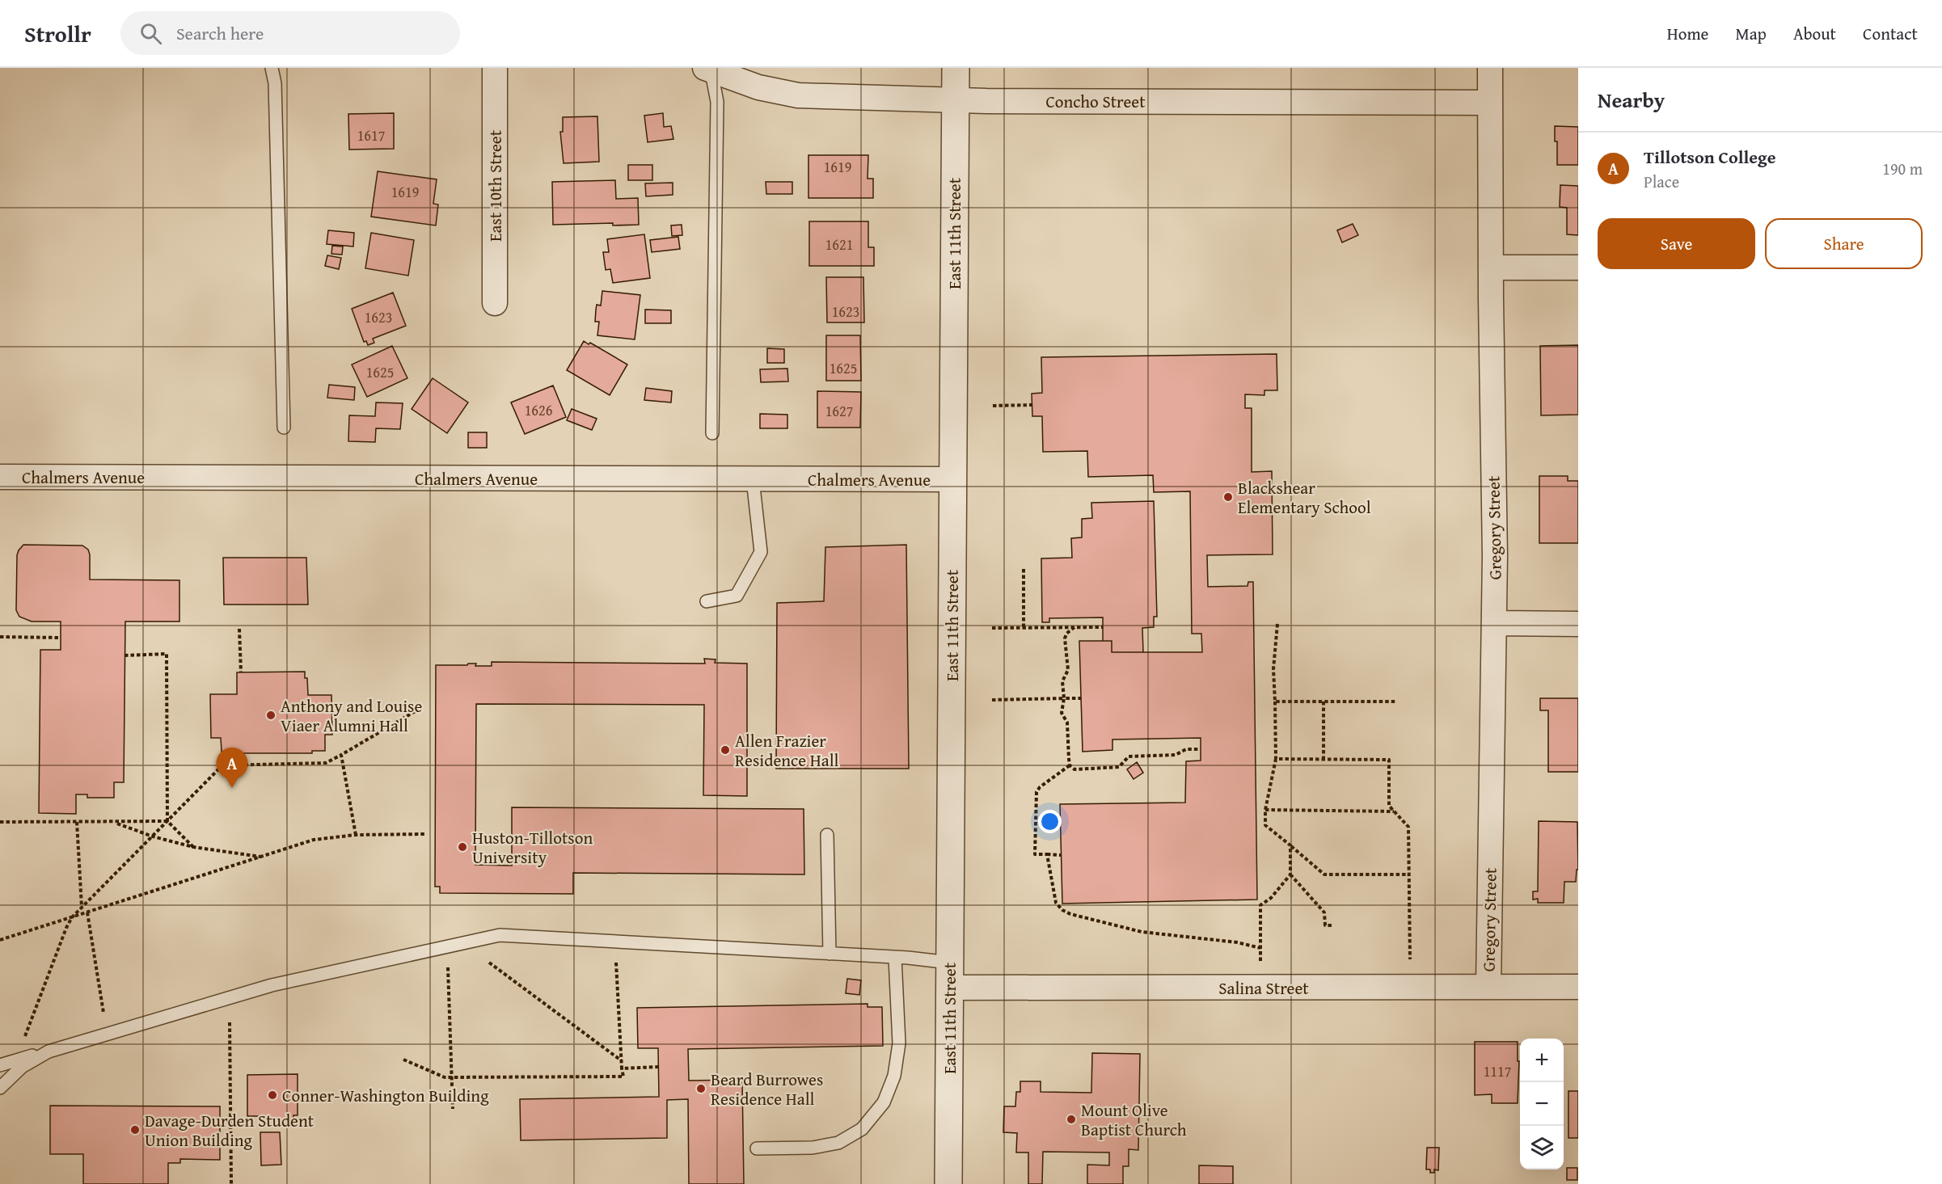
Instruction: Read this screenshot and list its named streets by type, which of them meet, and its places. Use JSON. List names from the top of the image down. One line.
{"streets":{"street":["Concho Street","East 10th Street","East 11th Street","Chalmers Avenue","Gregory Street","Salina Street"]},"crossings":[["Concho Street","East 11th Street"],["Concho Street","Gregory Street"],["East 11th Street","Chalmers Avenue"],["East 11th Street","Salina Street"],["Gregory Street","Salina Street"]],"places":["Blackshear Elementary School","Anthony and Louise Viaer Alumni Hall","Allen Frazier Residence Hall","Huston-Tillotson University","Beard Burrowes Residence Hall","Conner-Washington Building","Mount Olive Baptist Church","Davage-Durden Student Union Building"],"house_numbers":["1617","1619","1619","1621","1623","1623","1625","1625","1626","1627","1117"],"page":{"header":"Strollr","search":"Search here","nav":["Home","Map","About","Contact"],"heading":"Nearby","list":[{"mark":"A","name":"Tillotson College","note":"Place","value":"190 m"}],"buttons":["Save","Share"],"pins":"A","map_buttons":["+","−"]}}
